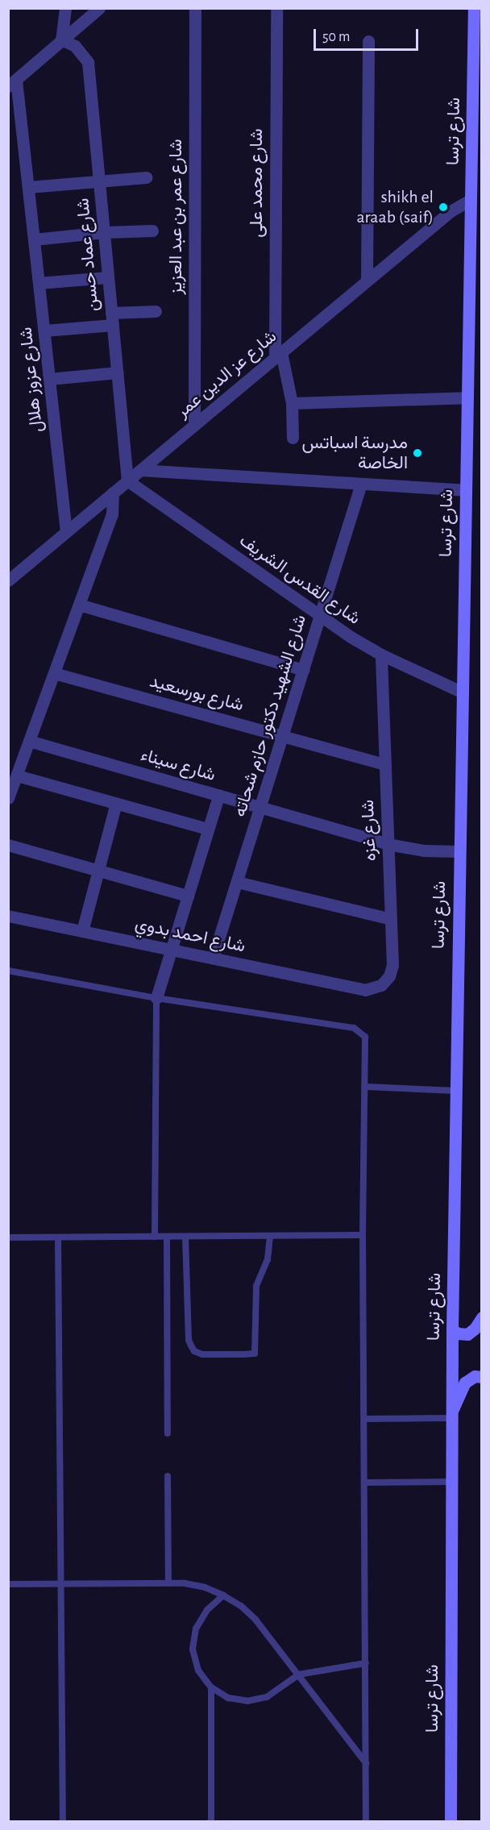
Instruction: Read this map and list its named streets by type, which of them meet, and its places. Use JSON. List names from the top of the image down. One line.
{"streets":{"main road":["شارع ترسا"],"street":["شارع محمد على","شارع عمر بن عبد العزيز","شارع عماد حسن","شارع عز الدين عمر","شارع عزوز هلال","شارع القدس الشريف","شارع بورسعيد","شارع الشهيد دكتور حازم شحاته","شارع سيناء","شارع غزه","شارع احمد بدوي"]},"crossings":[["شارع ترسا","شارع عز الدين عمر"],["شارع ترسا","شارع القدس الشريف"],["شارع ترسا","شارع سيناء"],["شارع محمد على","شارع عز الدين عمر"],["شارع عمر بن عبد العزيز","شارع عز الدين عمر"],["شارع عماد حسن","شارع عز الدين عمر"],["شارع عماد حسن","شارع القدس الشريف"],["شارع عز الدين عمر","شارع عزوز هلال"],["شارع عز الدين عمر","شارع القدس الشريف"],["شارع القدس الشريف","شارع الشهيد دكتور حازم شحاته"],["شارع القدس الشريف","شارع غزه"],["شارع بورسعيد","شارع الشهيد دكتور حازم شحاته"],["شارع بورسعيد","شارع غزه"],["شارع الشهيد دكتور حازم شحاته","شارع سيناء"],["شارع الشهيد دكتور حازم شحاته","شارع احمد بدوي"],["شارع سيناء","شارع غزه"],["شارع غزه","شارع احمد بدوي"]],"places":["shikh el araab (saif)","مدرسة اسباتس الخاصة"],"scale_bar":"50 m"}
